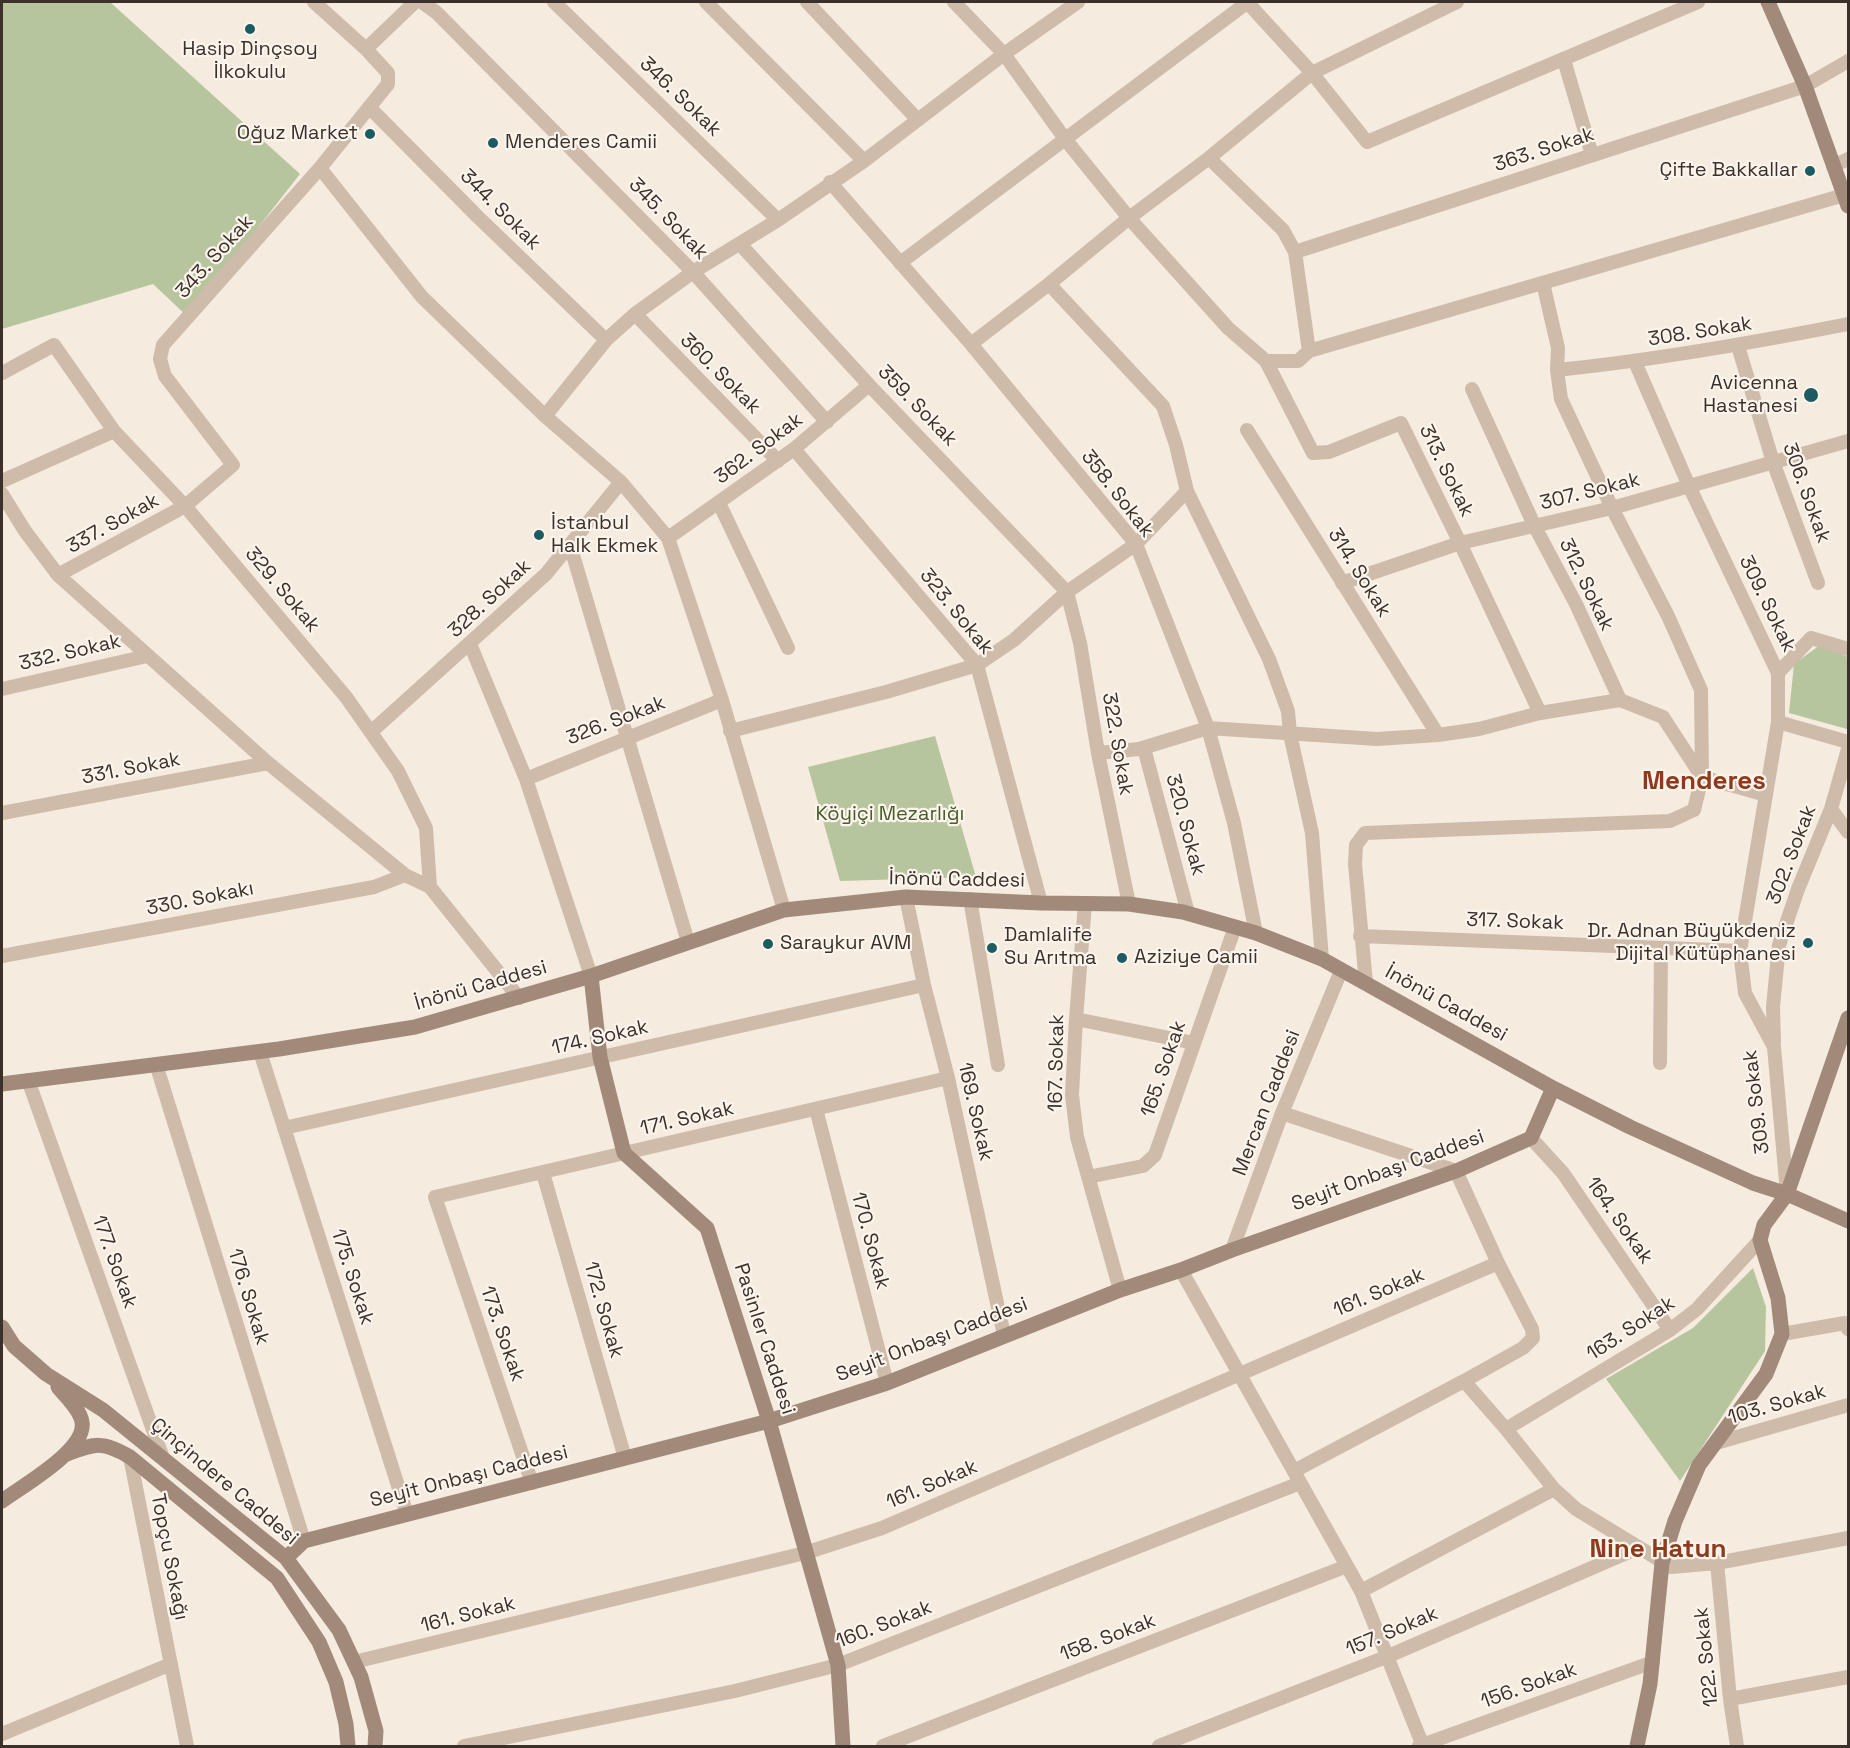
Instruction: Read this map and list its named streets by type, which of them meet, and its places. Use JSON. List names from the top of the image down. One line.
{"streets":{"main road":["İnönü Caddesi","Seyit Onbaşı Caddesi","Pasinler Caddesi","Çinçindere Caddesi"],"street":["346. Sokak","363. Sokak","344. Sokak","345. Sokak","343. Sokak","308. Sokak","360. Sokak","359. Sokak","362. Sokak","313. Sokak","307. Sokak","306. Sokak","358. Sokak","337. Sokak","314. Sokak","312. Sokak","329. Sokak","328. Sokak","309. Sokak","323. Sokak","332. Sokak","326. Sokak","322. Sokak","331. Sokak","320. Sokak","302. Sokak","330. Sokakı","317. Sokak","174. Sokak","167. Sokak","165. Sokak","Mercan Caddesi","169. Sokak","171. Sokak","164. Sokak","170. Sokak","177. Sokak","175. Sokak","161. Sokak","176. Sokak","172. Sokak","163. Sokak","173. Sokak","103. Sokak","Topçu Sokağı","160. Sokak","157. Sokak","158. Sokak","122. Sokak","156. Sokak"]},"crossings":[["344. Sokak","343. Sokak"],["345. Sokak","362. Sokak"],["343. Sokak","337. Sokak"],["308. Sokak","306. Sokak"],["308. Sokak","309. Sokak"],["360. Sokak","362. Sokak"],["359. Sokak","362. Sokak"],["359. Sokak","322. Sokak"],["362. Sokak","323. Sokak"],["313. Sokak","307. Sokak"],["307. Sokak","306. Sokak"],["307. Sokak","314. Sokak"],["307. Sokak","312. Sokak"],["307. Sokak","309. Sokak"],["358. Sokak","İnönü Caddesi"],["337. Sokak","329. Sokak"],["329. Sokak","328. Sokak"],["309. Sokak","302. Sokak"],["309. Sokak","İnönü Caddesi"],["309. Sokak","317. Sokak"],["323. Sokak","İnönü Caddesi"],["322. Sokak","İnönü Caddesi"],["320. Sokak","İnönü Caddesi"],["İnönü Caddesi","167. Sokak"],["İnönü Caddesi","165. Sokak"],["İnönü Caddesi","Mercan Caddesi"],["İnönü Caddesi","169. Sokak"],["İnönü Caddesi","177. Sokak"],["İnönü Caddesi","175. Sokak"],["İnönü Caddesi","176. Sokak"],["174. Sokak","169. Sokak"],["174. Sokak","175. Sokak"],["167. Sokak","165. Sokak"],["167. Sokak","Seyit Onbaşı Caddesi"],["Mercan Caddesi","Seyit Onbaşı Caddesi"],["169. Sokak","171. Sokak"],["169. Sokak","Seyit Onbaşı Caddesi"],["171. Sokak","170. Sokak"],["171. Sokak","172. Sokak"],["171. Sokak","173. Sokak"],["171. Sokak","Pasinler Caddesi"],["Seyit Onbaşı Caddesi","164. Sokak"],["Seyit Onbaşı Caddesi","170. Sokak"],["Seyit Onbaşı Caddesi","175. Sokak"],["Seyit Onbaşı Caddesi","176. Sokak"],["Seyit Onbaşı Caddesi","172. Sokak"],["Seyit Onbaşı Caddesi","173. Sokak"],["Seyit Onbaşı Caddesi","Pasinler Caddesi"],["Seyit Onbaşı Caddesi","Çinçindere Caddesi"],["164. Sokak","163. Sokak"],["177. Sokak","Çinçindere Caddesi"],["161. Sokak","Pasinler Caddesi"],["161. Sokak","Çinçindere Caddesi"],["161. Sokak","160. Sokak"],["Pasinler Caddesi","160. Sokak"],["Çinçindere Caddesi","Topçu Sokağı"]],"districts":["Menderes","Nine Hatun"],"parks":["Köyiçi Mezarlığı"],"places":["Hasip Dinçsoy İlkokulu","Oğuz Market","Menderes Camii","Çifte Bakkallar","Avicenna Hastanesi","İstanbul Halk Ekmek","Dr. Adnan Büyükdeniz Dijital Kütüphanesi","Saraykur AVM","Damlalife Su Arıtma","Aziziye Camii"]}
